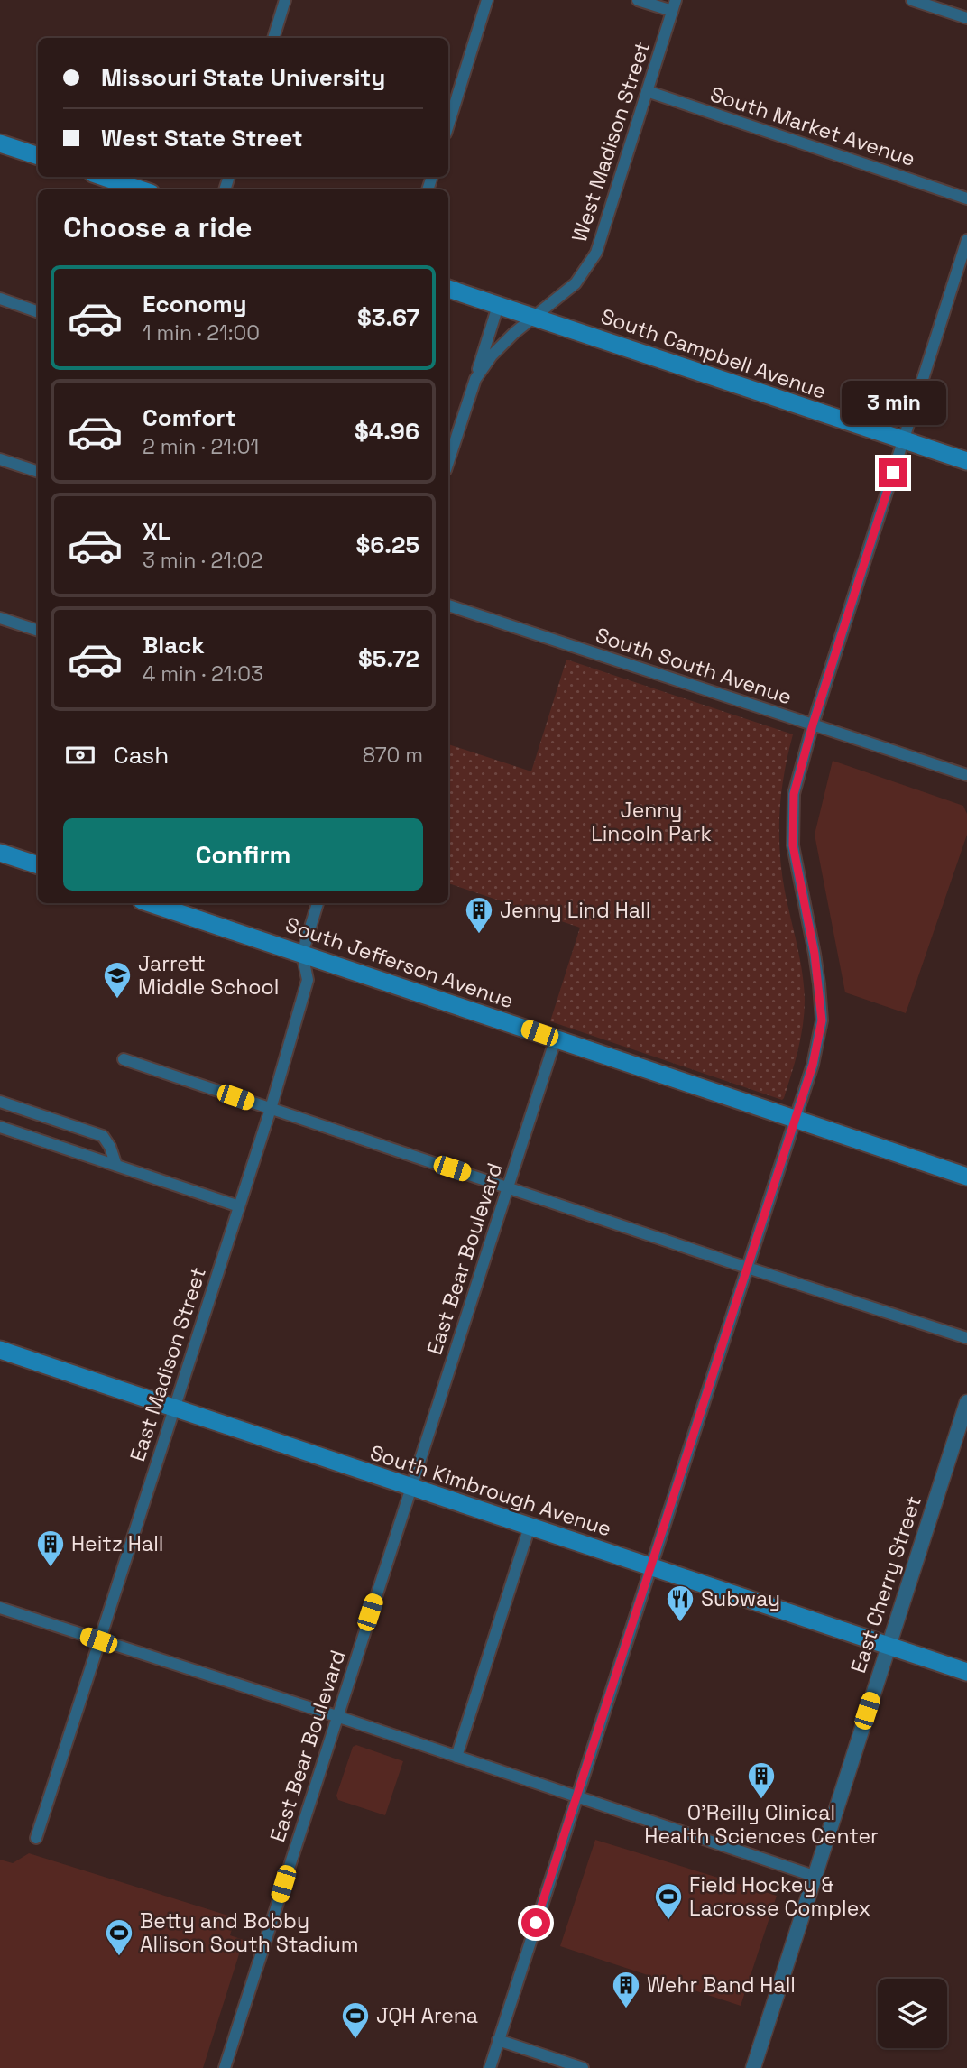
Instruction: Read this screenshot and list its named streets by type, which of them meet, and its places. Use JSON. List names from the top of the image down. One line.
{"streets":{"main road":["South Campbell Avenue","South Jefferson Avenue","South Kimbrough Avenue"],"street":["South Market Avenue","West Madison Street","South South Avenue","East Bear Boulevard","East Madison Street","East Cherry Street"]},"crossings":[["South Market Avenue","West Madison Street"],["West Madison Street","South Campbell Avenue"],["South Jefferson Avenue","East Bear Boulevard"],["South Jefferson Avenue","East Madison Street"],["East Bear Boulevard","South Kimbrough Avenue"],["East Madison Street","South Kimbrough Avenue"],["South Kimbrough Avenue","East Cherry Street"]],"parks":["Jenny Lincoln Park"],"places":{"building":["Jenny Lind Hall","Heitz Hall","O'Reilly Clinical Health Sciences Center","Wehr Band Hall"],"school or university":["Jarrett Middle School"],"restaurant":["Subway"],"sports":["Field Hockey & Lacrosse Complex","Betty and Bobby Allison South Stadium","JQH Arena"]},"page":{"banner":["Missouri State University","West State Street"],"heading":"Choose a ride","list":[{"name":"Economy","note":"1 min · 21:00","value":"$3.67"},{"name":"Comfort","note":"2 min · 21:01","value":"$4.96"},{"name":"XL","note":"3 min · 21:02","value":"$6.25"},{"name":"Black","note":"4 min · 21:03","value":"$5.72"}],"bubble":"3 min","pay":["Cash","870 m"],"buttons":"Confirm"}}
